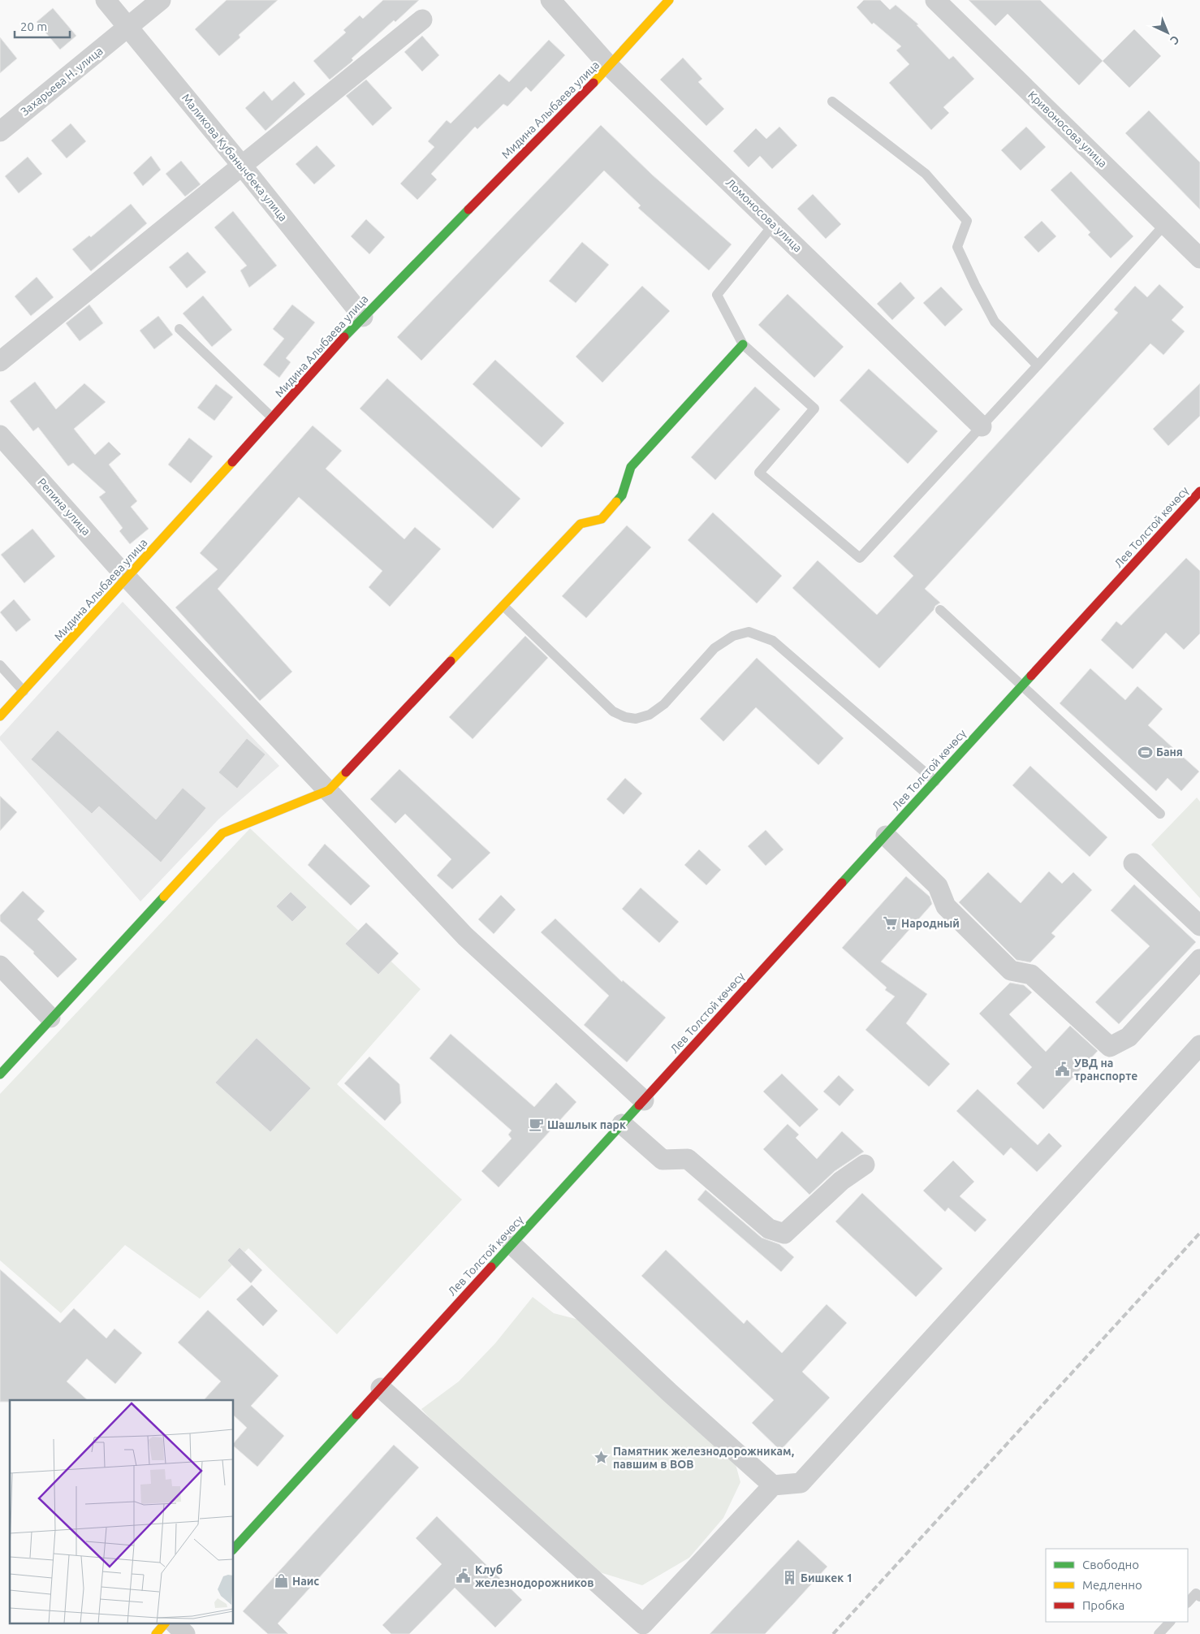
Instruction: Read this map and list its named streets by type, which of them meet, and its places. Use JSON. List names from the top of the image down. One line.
{"streets":{"street":["Захарьева Н. улица","Мидина Алыбаева улица","Кривоносова улица","Маликова Кубанычбека улица","Ломоносова улица","Репина улица","Лев Толстой көчөсү"]},"crossings":[["Захарьева Н. улица","Маликова Кубанычбека улица"],["Мидина Алыбаева улица","Маликова Кубанычбека улица"],["Мидина Алыбаева улица","Ломоносова улица"],["Мидина Алыбаева улица","Репина улица"],["Репина улица","Лев Толстой көчөсү"]],"places":{"sports":["Баня"],"supermarket":["Народный"],"public building":["УВД на транспорте","Клуб железнодорожников"],"cafe":["Шашлык парк"],"place":["Памятник железнодорожникам, павшим в ВОВ"],"building":["Бишкек 1"],"shop":["Наис"]},"legend":["Свободно","Медленно","Пробка"],"scale_bar":"20 m","north":"bottom right"}
